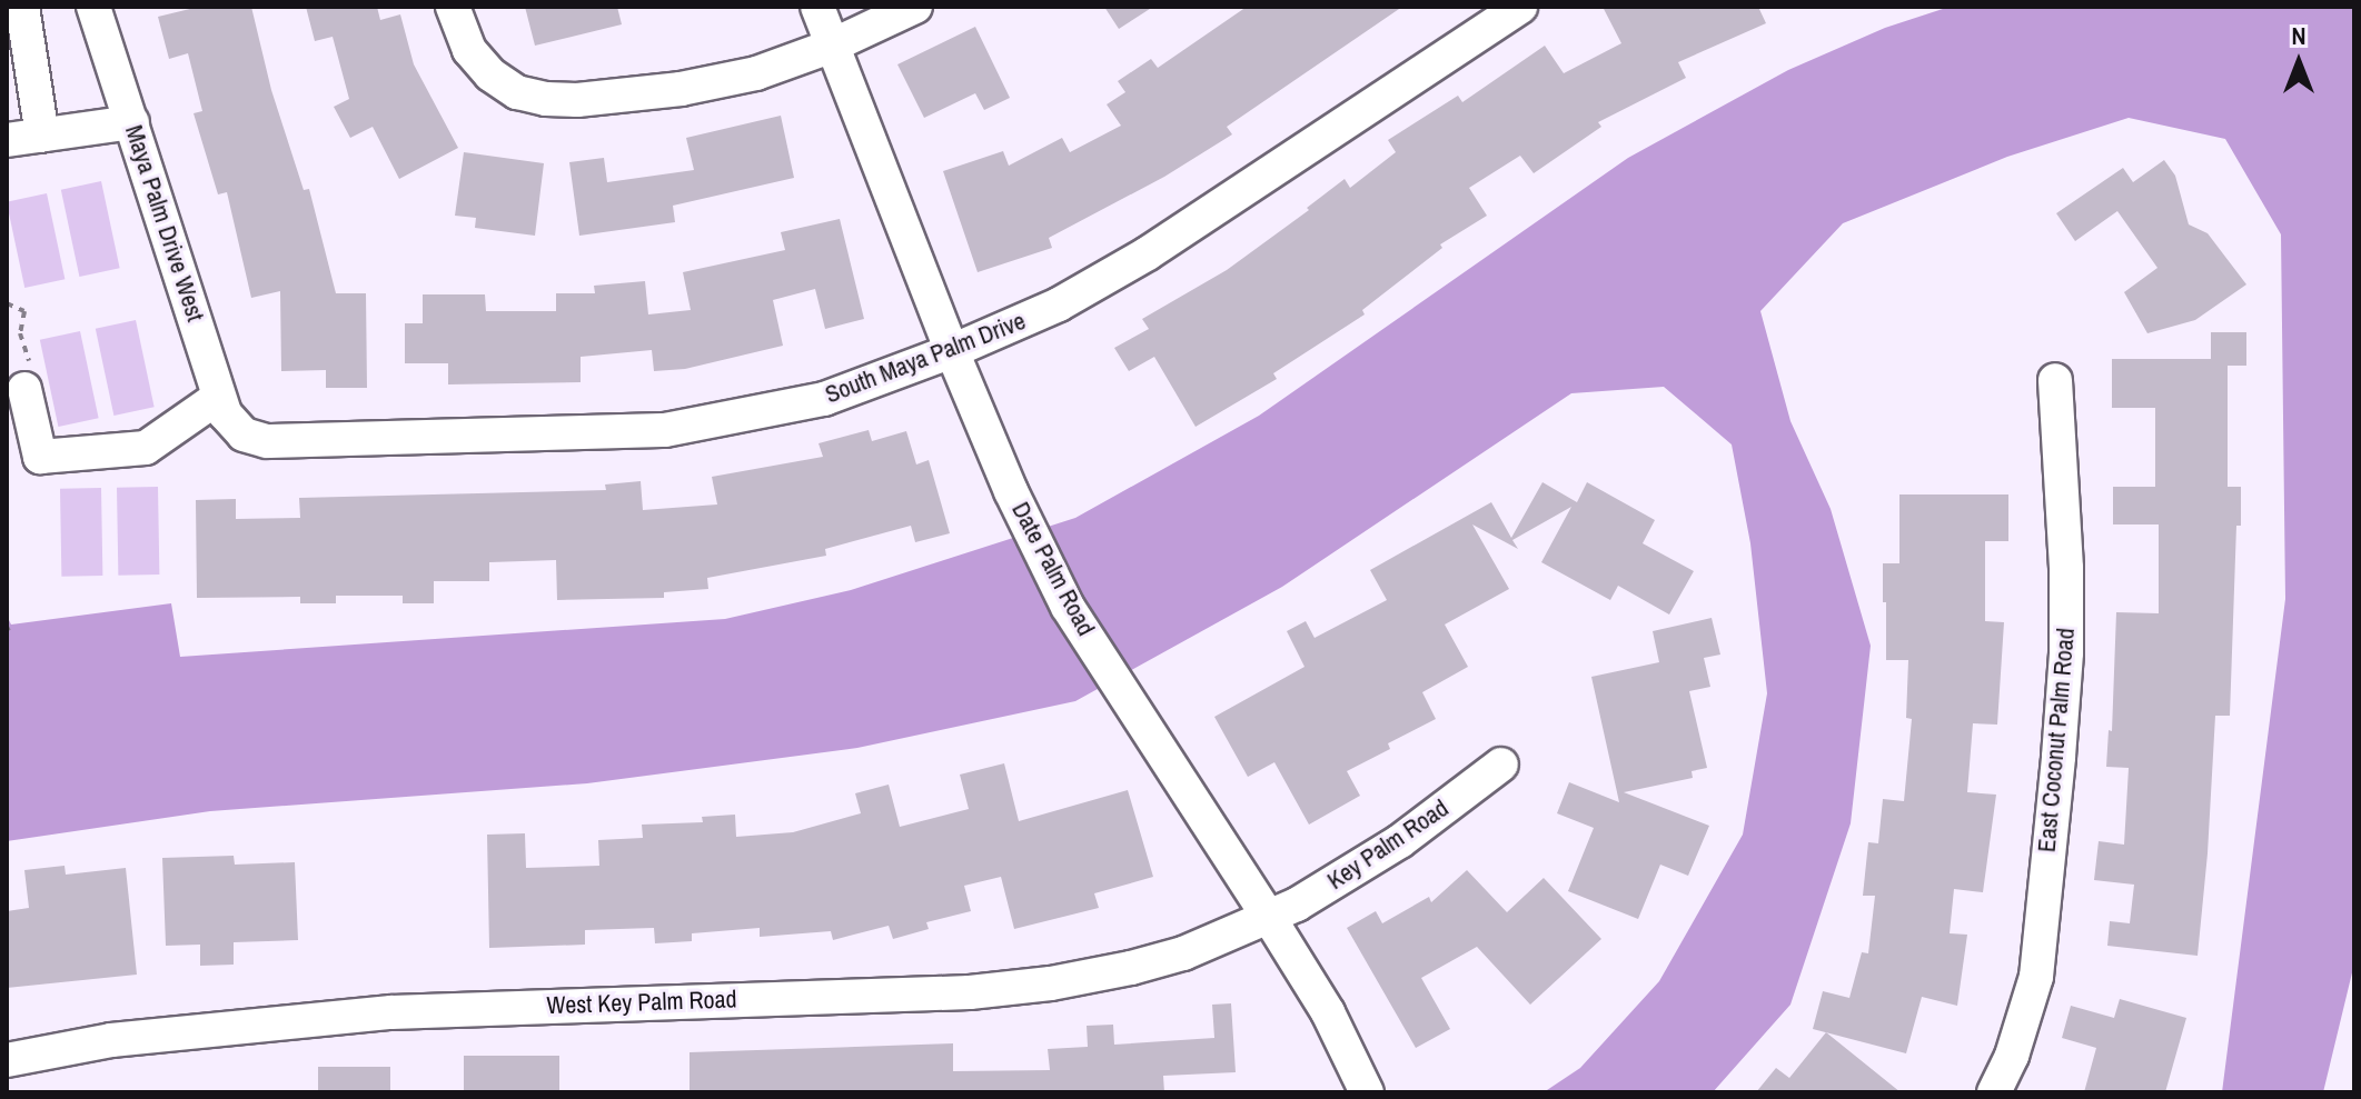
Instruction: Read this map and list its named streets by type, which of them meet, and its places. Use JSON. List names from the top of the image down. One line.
{"streets":{"street":["Maya Palm Drive West","South Maya Palm Drive","Date Palm Road","East Coconut Palm Road","Key Palm Road","West Key Palm Road"]},"crossings":[["Maya Palm Drive West","South Maya Palm Drive"],["South Maya Palm Drive","Date Palm Road"],["Date Palm Road","Key Palm Road"],["Date Palm Road","West Key Palm Road"],["Key Palm Road","West Key Palm Road"]],"north":"top"}
